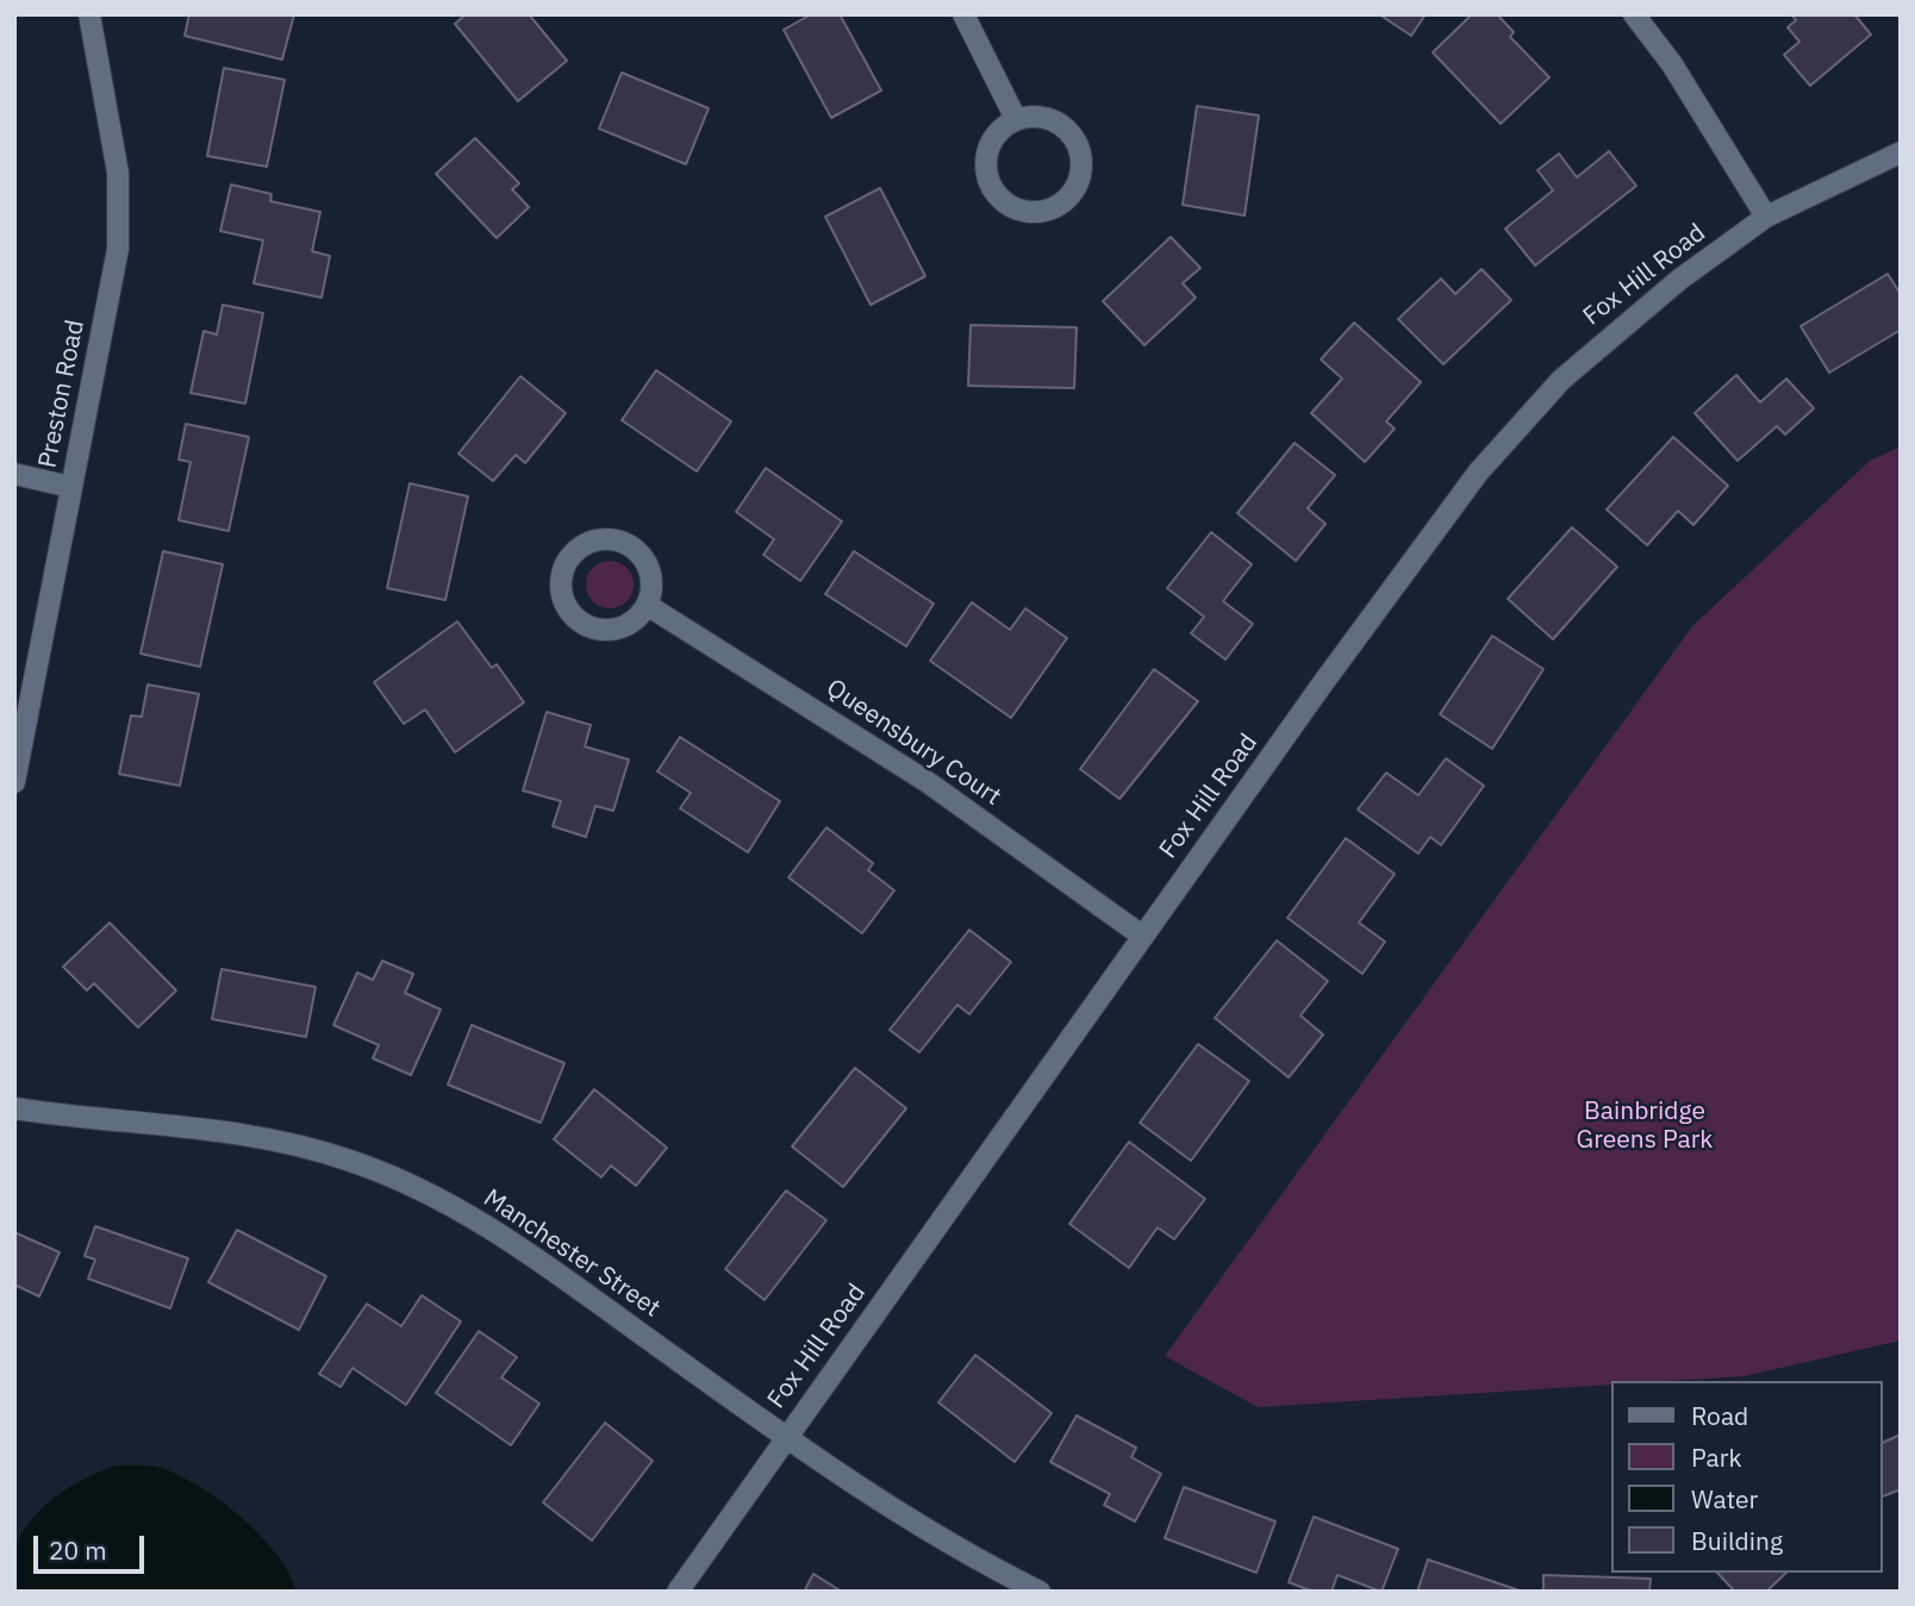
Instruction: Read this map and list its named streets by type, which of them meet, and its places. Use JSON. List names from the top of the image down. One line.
{"streets":{"street":["Fox Hill Road","Preston Road","Queensbury Court","Manchester Street"]},"crossings":[["Fox Hill Road","Queensbury Court"],["Fox Hill Road","Manchester Street"]],"parks":["Bainbridge Greens Park"],"legend":["Road","Park","Water","Building"],"scale_bar":"20 m"}
